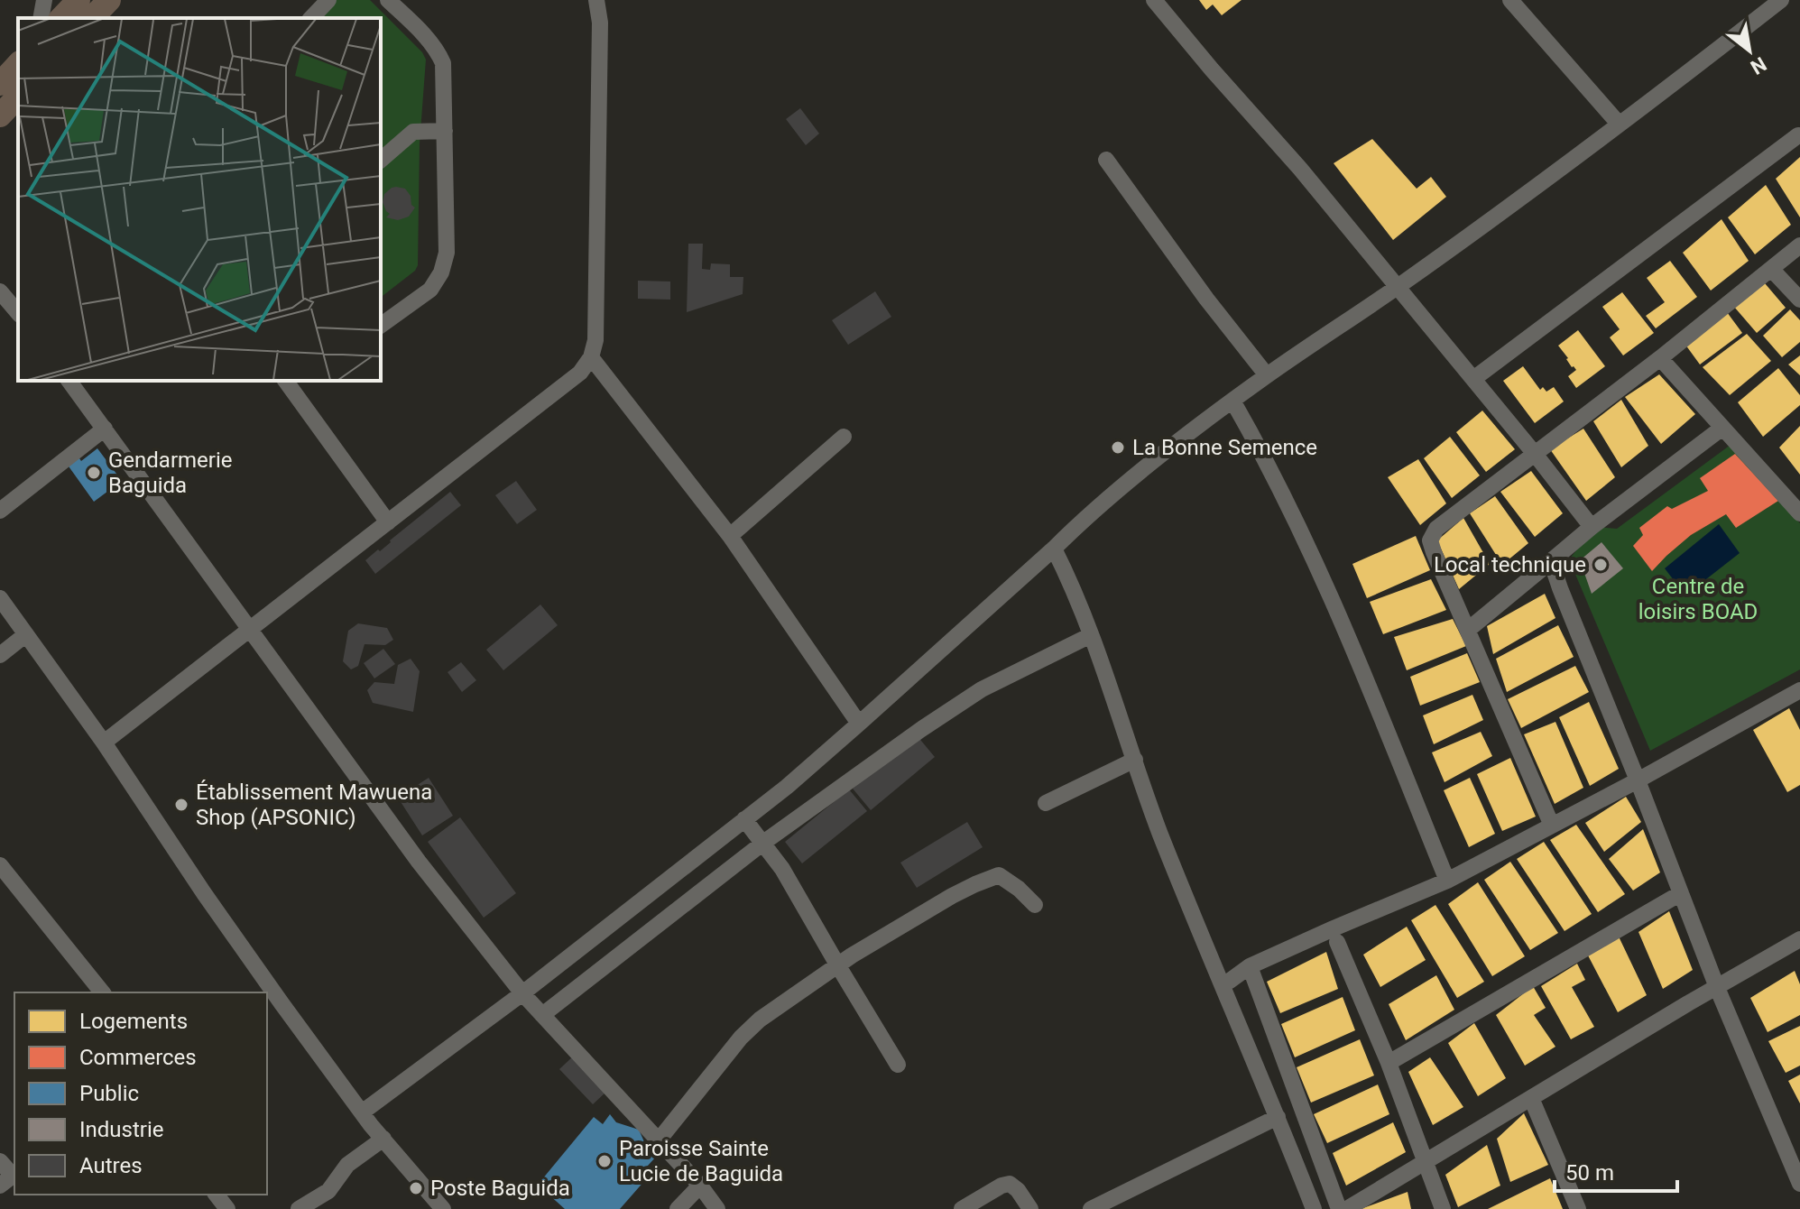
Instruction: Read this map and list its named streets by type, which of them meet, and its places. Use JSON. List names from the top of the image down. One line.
{"parks":["Centre de loisirs BOAD"],"places":["La Bonne Semence","Gendarmerie Baguida","Local technique","Établissement Mawuena Shop (APSONIC)","Paroisse Sainte Lucie de Baguida","Poste Baguida"],"legend":["Logements","Commerces","Public","Industrie","Autres"],"scale_bar":"50 m","north":"bottom right"}
